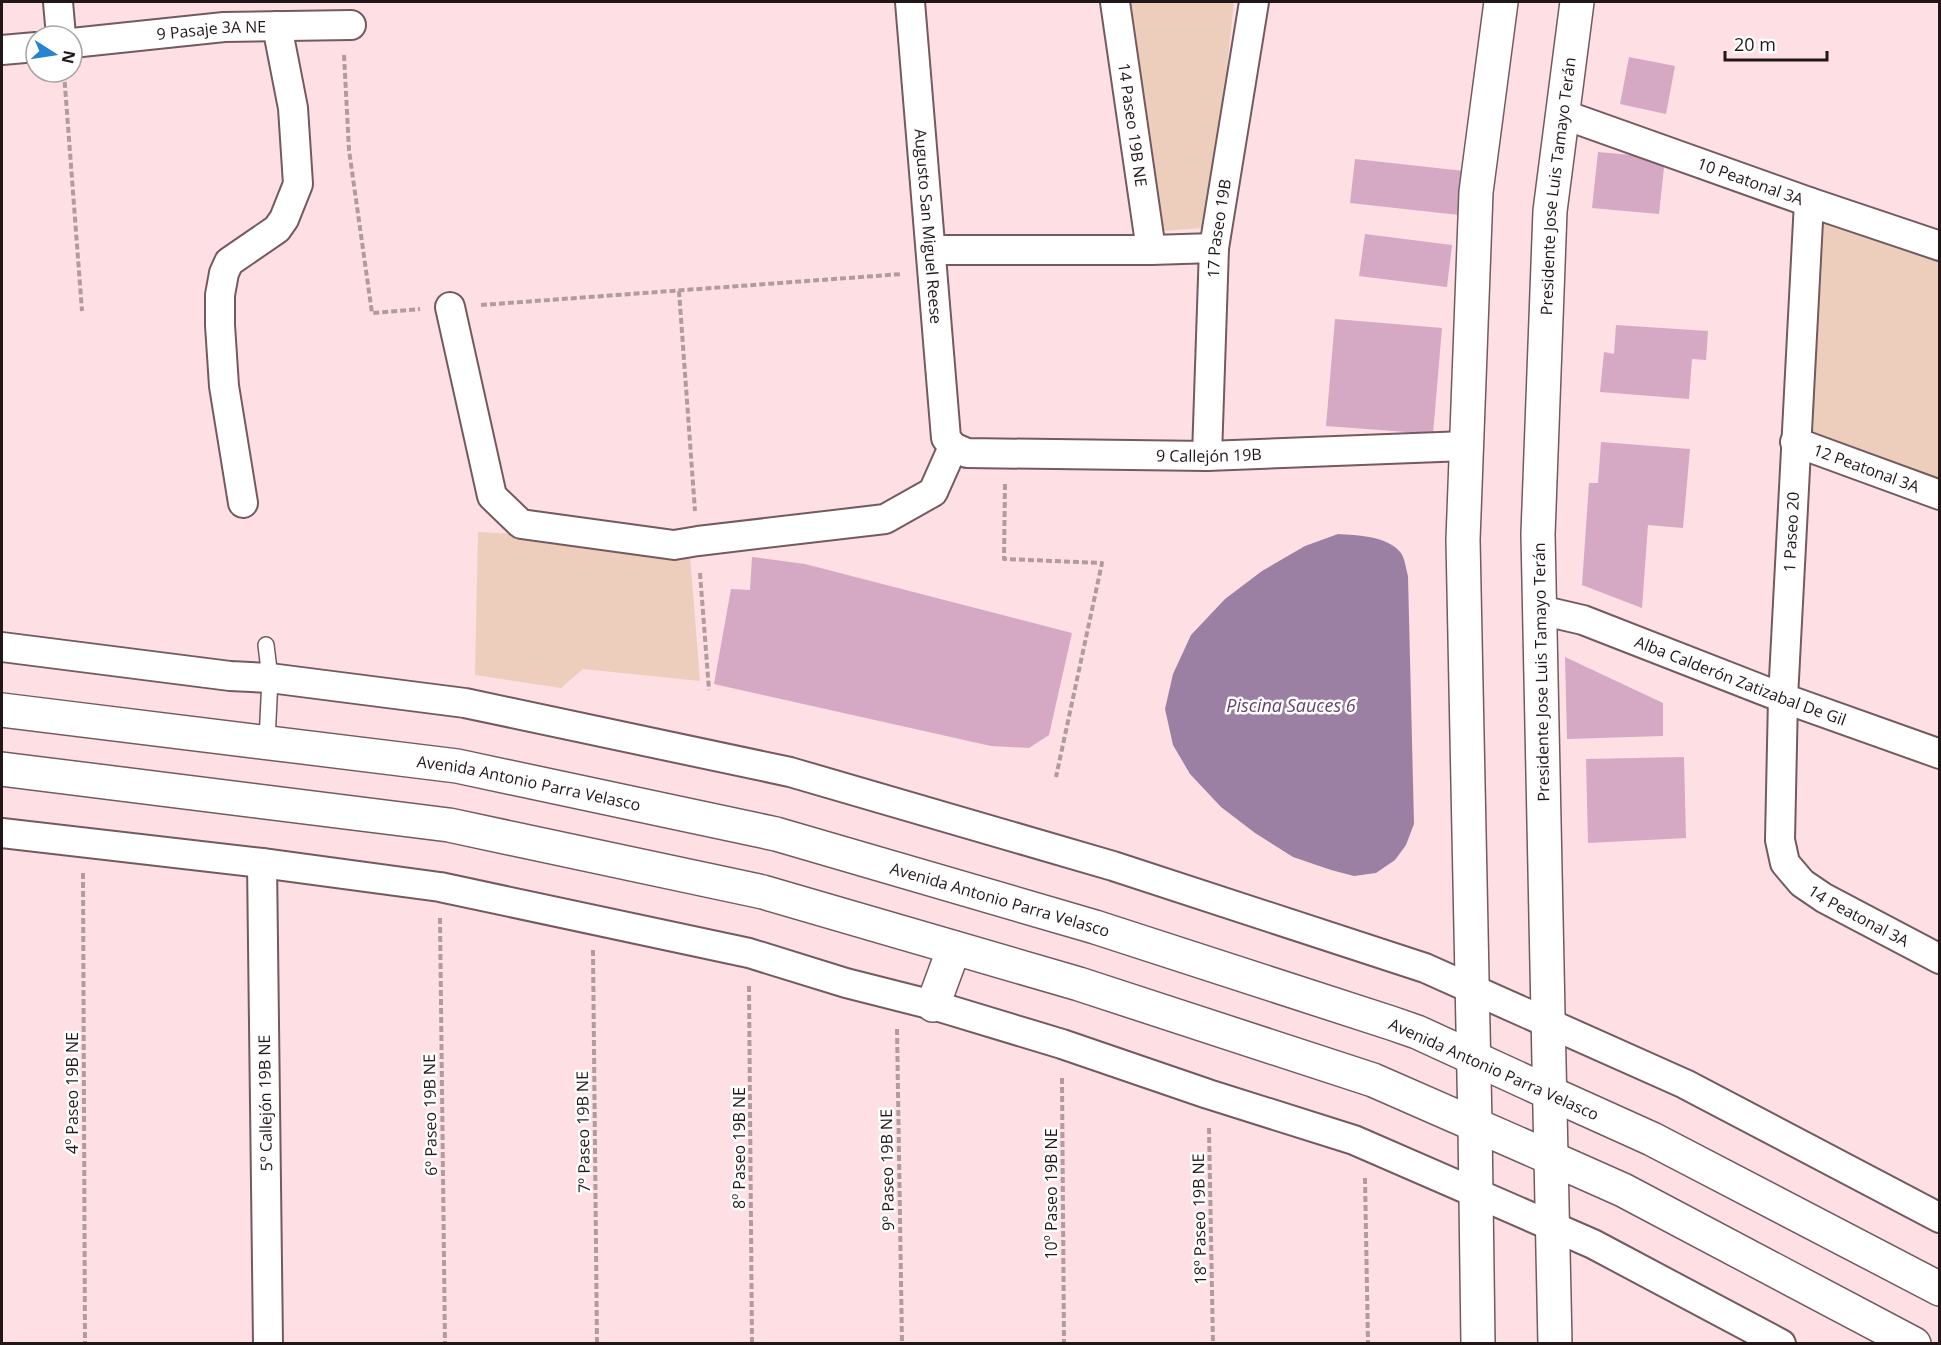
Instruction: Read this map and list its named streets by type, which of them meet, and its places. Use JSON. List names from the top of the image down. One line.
{"streets":{"main road":["Presidente Jose Luis Tamayo Terán","Avenida Antonio Parra Velasco"],"street":["9 Pasaje 3A NE","14 Paseo 19B NE","10 Peatonal 3A","Augusto San Miguel Reese","17 Paseo 19B","9 Callejón 19B","12 Peatonal 3A","1 Paseo 20","Alba Calderón Zatizabal De Gil","14 Peatonal 3A","5º Callejón 19B NE"],"path":["4º Paseo 19B NE","6º Paseo 19B NE","7º Paseo 19B NE","8º Paseo 19B NE","9º Paseo 19B NE","10º Paseo 19B NE","18º Paseo 19B NE"]},"crossings":[["10 Peatonal 3A","Presidente Jose Luis Tamayo Terán"],["10 Peatonal 3A","1 Paseo 20"],["Presidente Jose Luis Tamayo Terán","Alba Calderón Zatizabal De Gil"],["Presidente Jose Luis Tamayo Terán","Avenida Antonio Parra Velasco"],["Augusto San Miguel Reese","9 Callejón 19B"],["17 Paseo 19B","9 Callejón 19B"],["12 Peatonal 3A","1 Paseo 20"],["1 Paseo 20","Alba Calderón Zatizabal De Gil"],["1 Paseo 20","14 Peatonal 3A"]],"water":["Piscina Sauces 6"],"scale_bar":"20 m","north":"right"}
